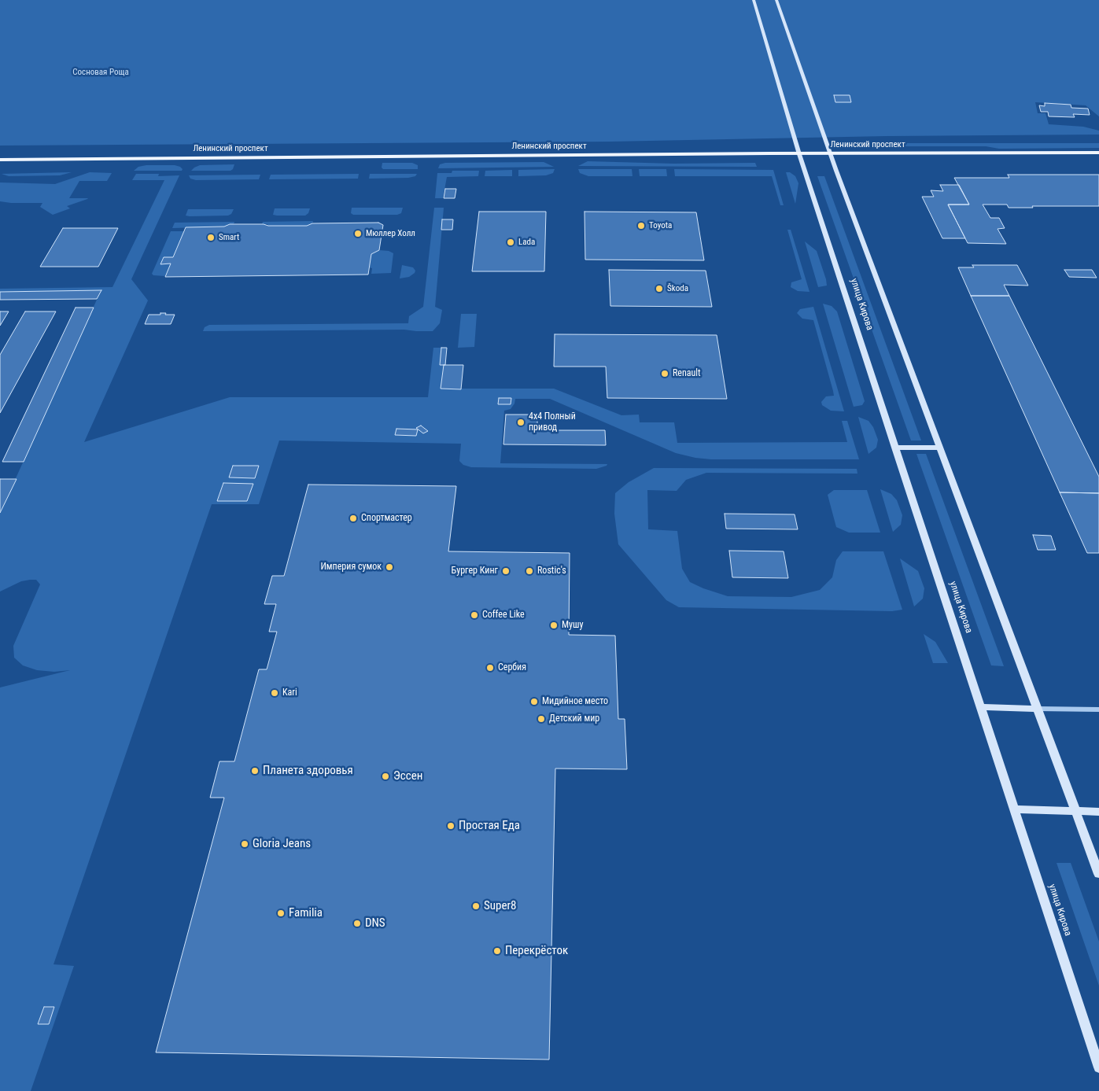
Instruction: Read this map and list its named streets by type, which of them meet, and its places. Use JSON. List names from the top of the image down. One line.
{"streets":{"main road":["Ленинский проспект","улица Кирова"]},"crossings":[["Ленинский проспект","улица Кирова"]],"parks":["Сосновая Роща"],"places":["Toyota","Мюллер Холл","Smart","Lada","Škoda","Renault","4x4 Полный привод","Спортмастер","Империя сумок","Бургер Кинг","Rostic's","Coffee Like","Мушу","Сербия","Kari","Мидийное место","Детский мир","Планета здоровья","Эссен","Простая Еда","Gloria Jeans","Super8","Familia","DNS","Перекрёсток"]}
